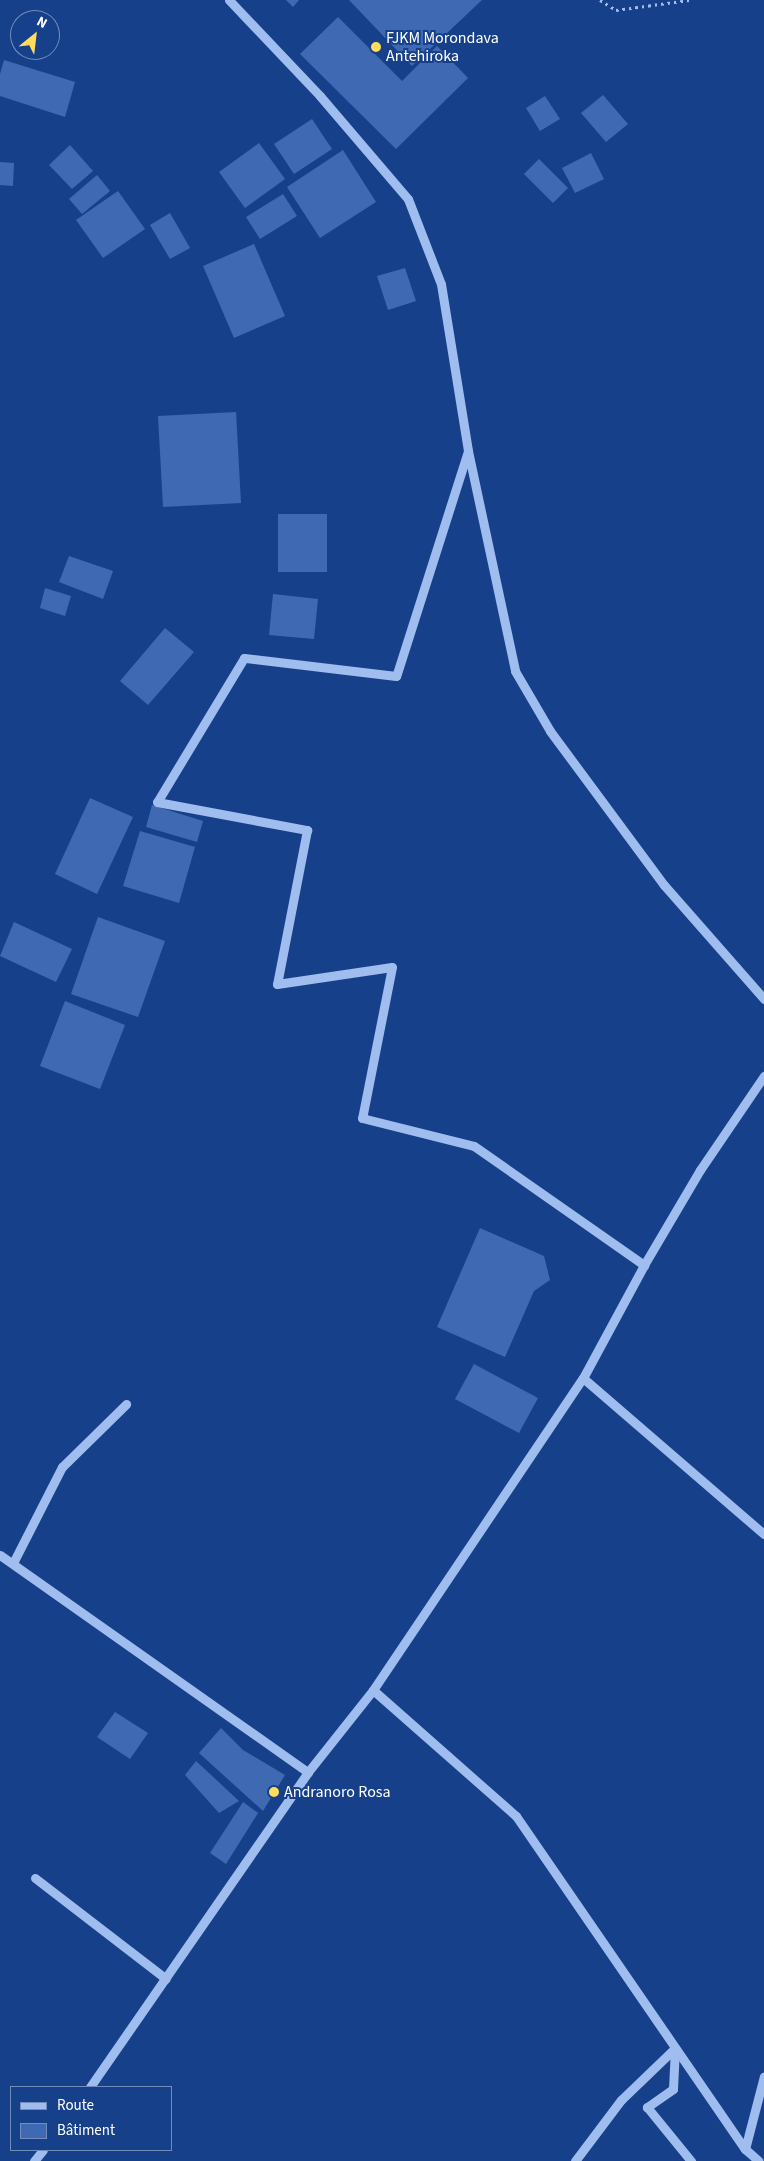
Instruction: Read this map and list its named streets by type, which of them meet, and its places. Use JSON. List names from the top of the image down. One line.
{"places":["FJKM Morondava Antehiroka","Andranoro Rosa"],"legend":["Route","Bâtiment"],"north":"top right"}
